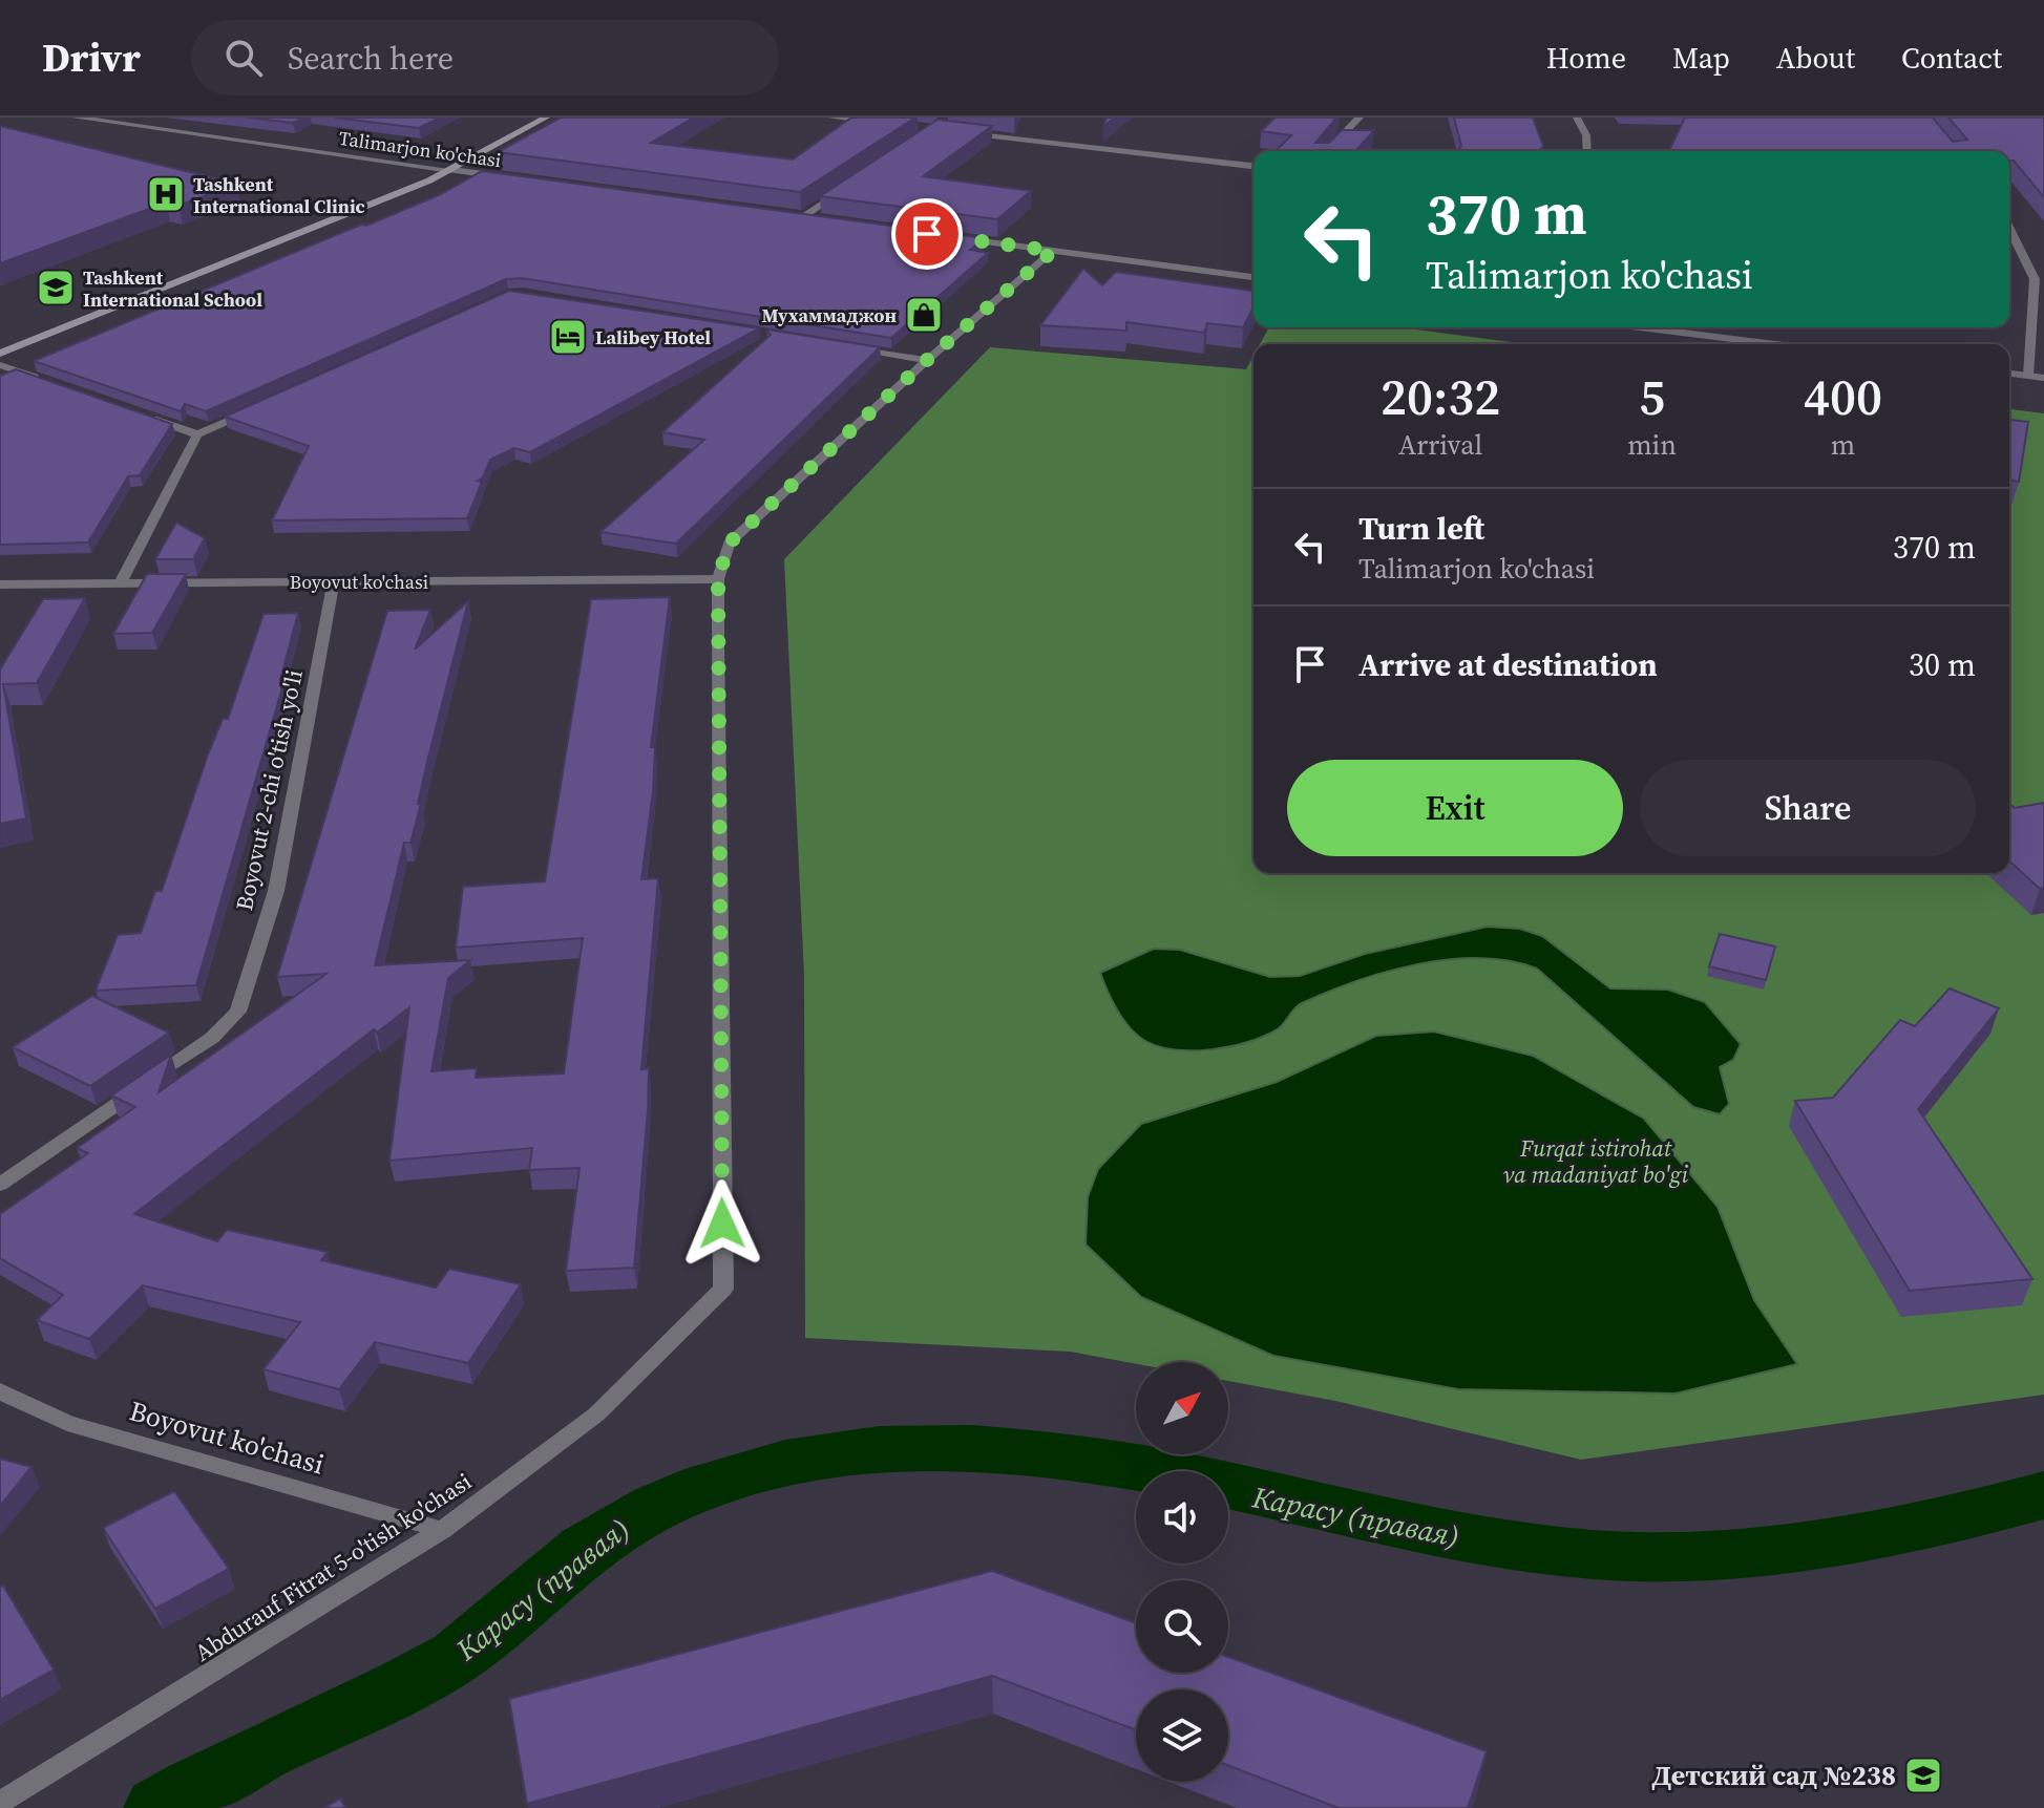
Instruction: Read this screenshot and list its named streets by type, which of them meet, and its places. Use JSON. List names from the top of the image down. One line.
{"streets":{"street":["Talimarjon ko'chasi","Boyovut ko'chasi","Boyovut 2-chi o'tish yo'li","Abdurauf Fitrat 5-o'tish ko'chasi"]},"crossings":[["Boyovut ko'chasi","Boyovut 2-chi o'tish yo'li"],["Boyovut ko'chasi","Abdurauf Fitrat 5-o'tish ko'chasi"]],"water":["Карасу (правая)"],"parks":["Furqat istirohat va madaniyat bo'gi"],"places":{"hospital":["Tashkent International Clinic"],"school or university":["Tashkent International School","Детский сад №238"],"shop":["Мухаммаджон"],"hotel":["Lalibey Hotel"]},"north":"top right","page":{"header":"Drivr","search":"Search here","nav":["Home","Map","About","Contact"],"turn":["370 m","Talimarjon ko'chasi"],"eta":["20:32","Arrival","5","min","400","m"],"list":[{"name":"Turn left","note":"Talimarjon ko'chasi","value":"370 m"},{"name":"Arrive at destination","value":"30 m"}],"buttons":["Exit","Share"]}}
